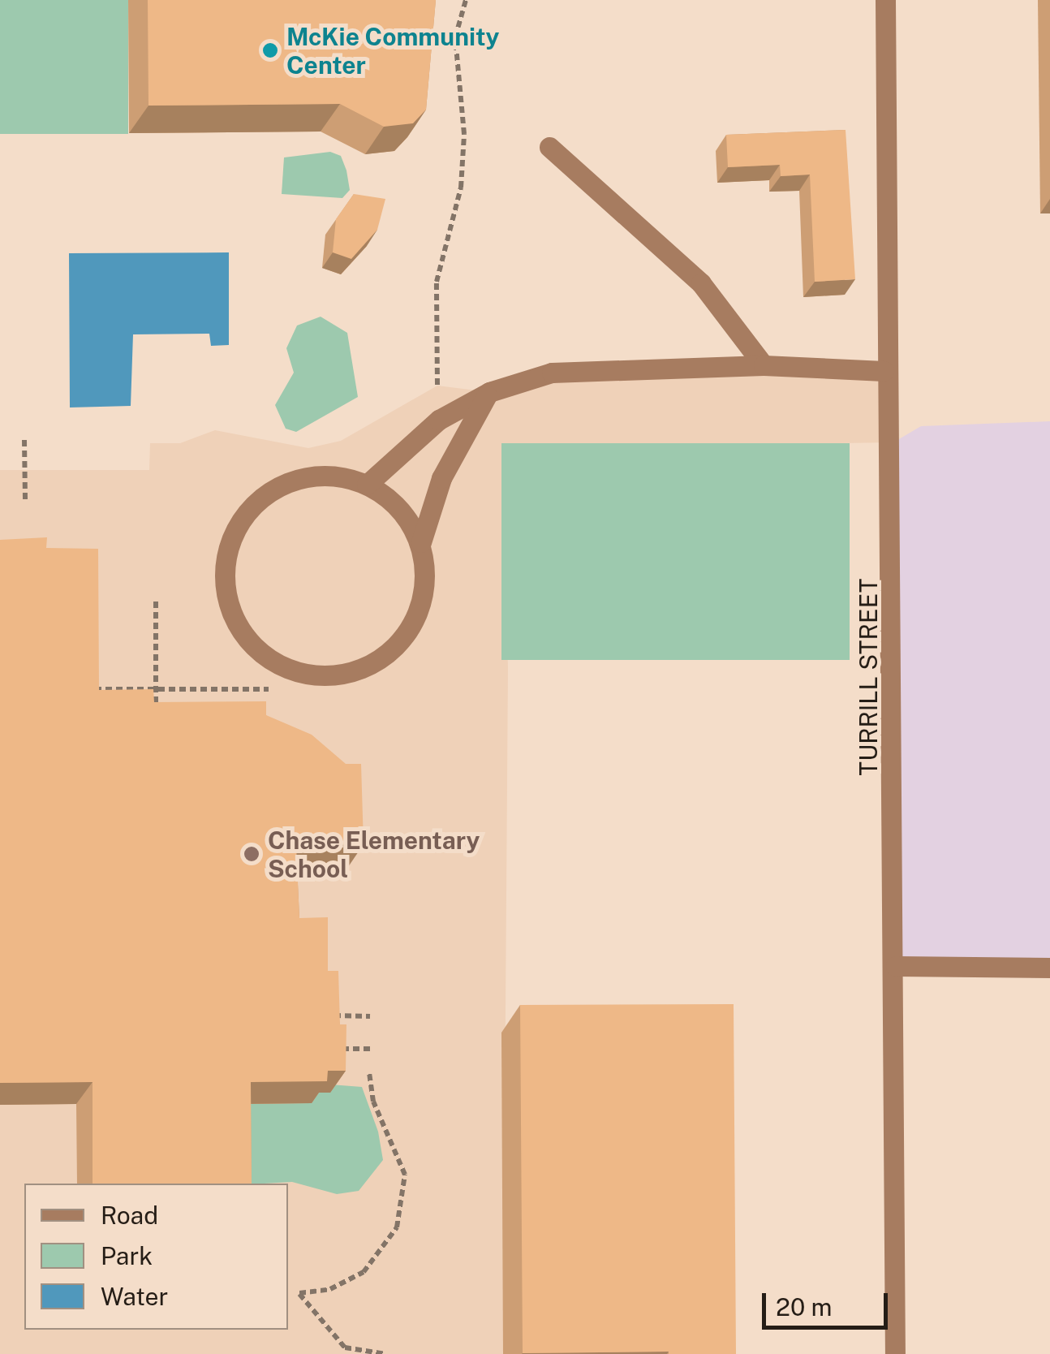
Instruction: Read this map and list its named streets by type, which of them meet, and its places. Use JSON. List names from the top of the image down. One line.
{"streets":{"street":["TURRILL STREET"]},"places":["McKie Community Center","Chase Elementary School"],"legend":["Road","Park","Water"],"scale_bar":"20 m"}
